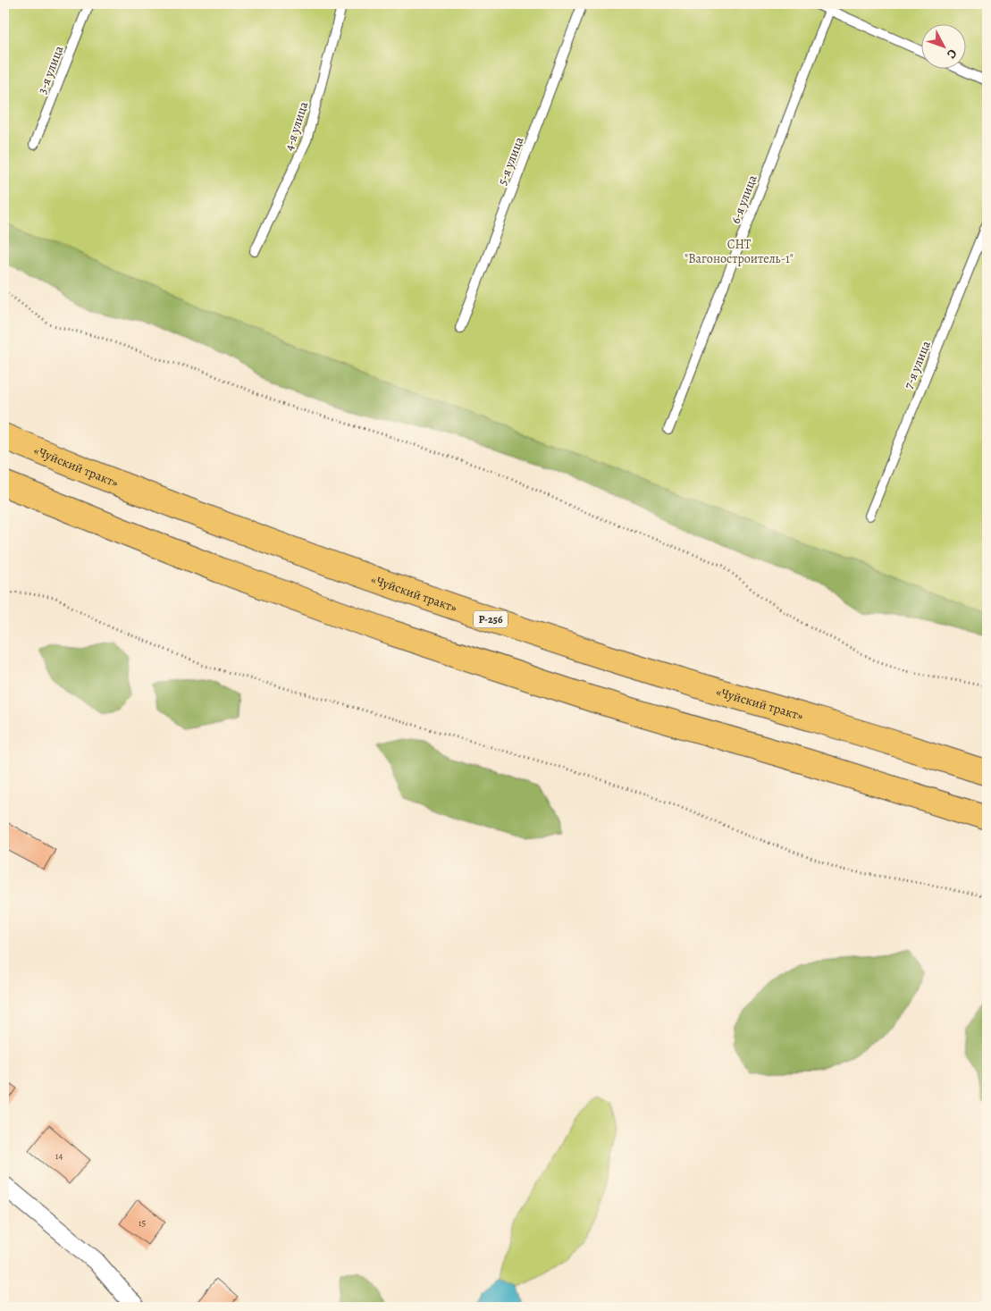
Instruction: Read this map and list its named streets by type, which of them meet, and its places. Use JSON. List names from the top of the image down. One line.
{"streets":{"highway":["«Чуйский тракт»","Р-256"],"lane":["3-я улица","4-я улица","5-я улица","6-я улица","7-я улица"]},"parks":["СНТ \"Вагоностроитель-1\""],"house_numbers":["14","15"],"north":"bottom right"}
